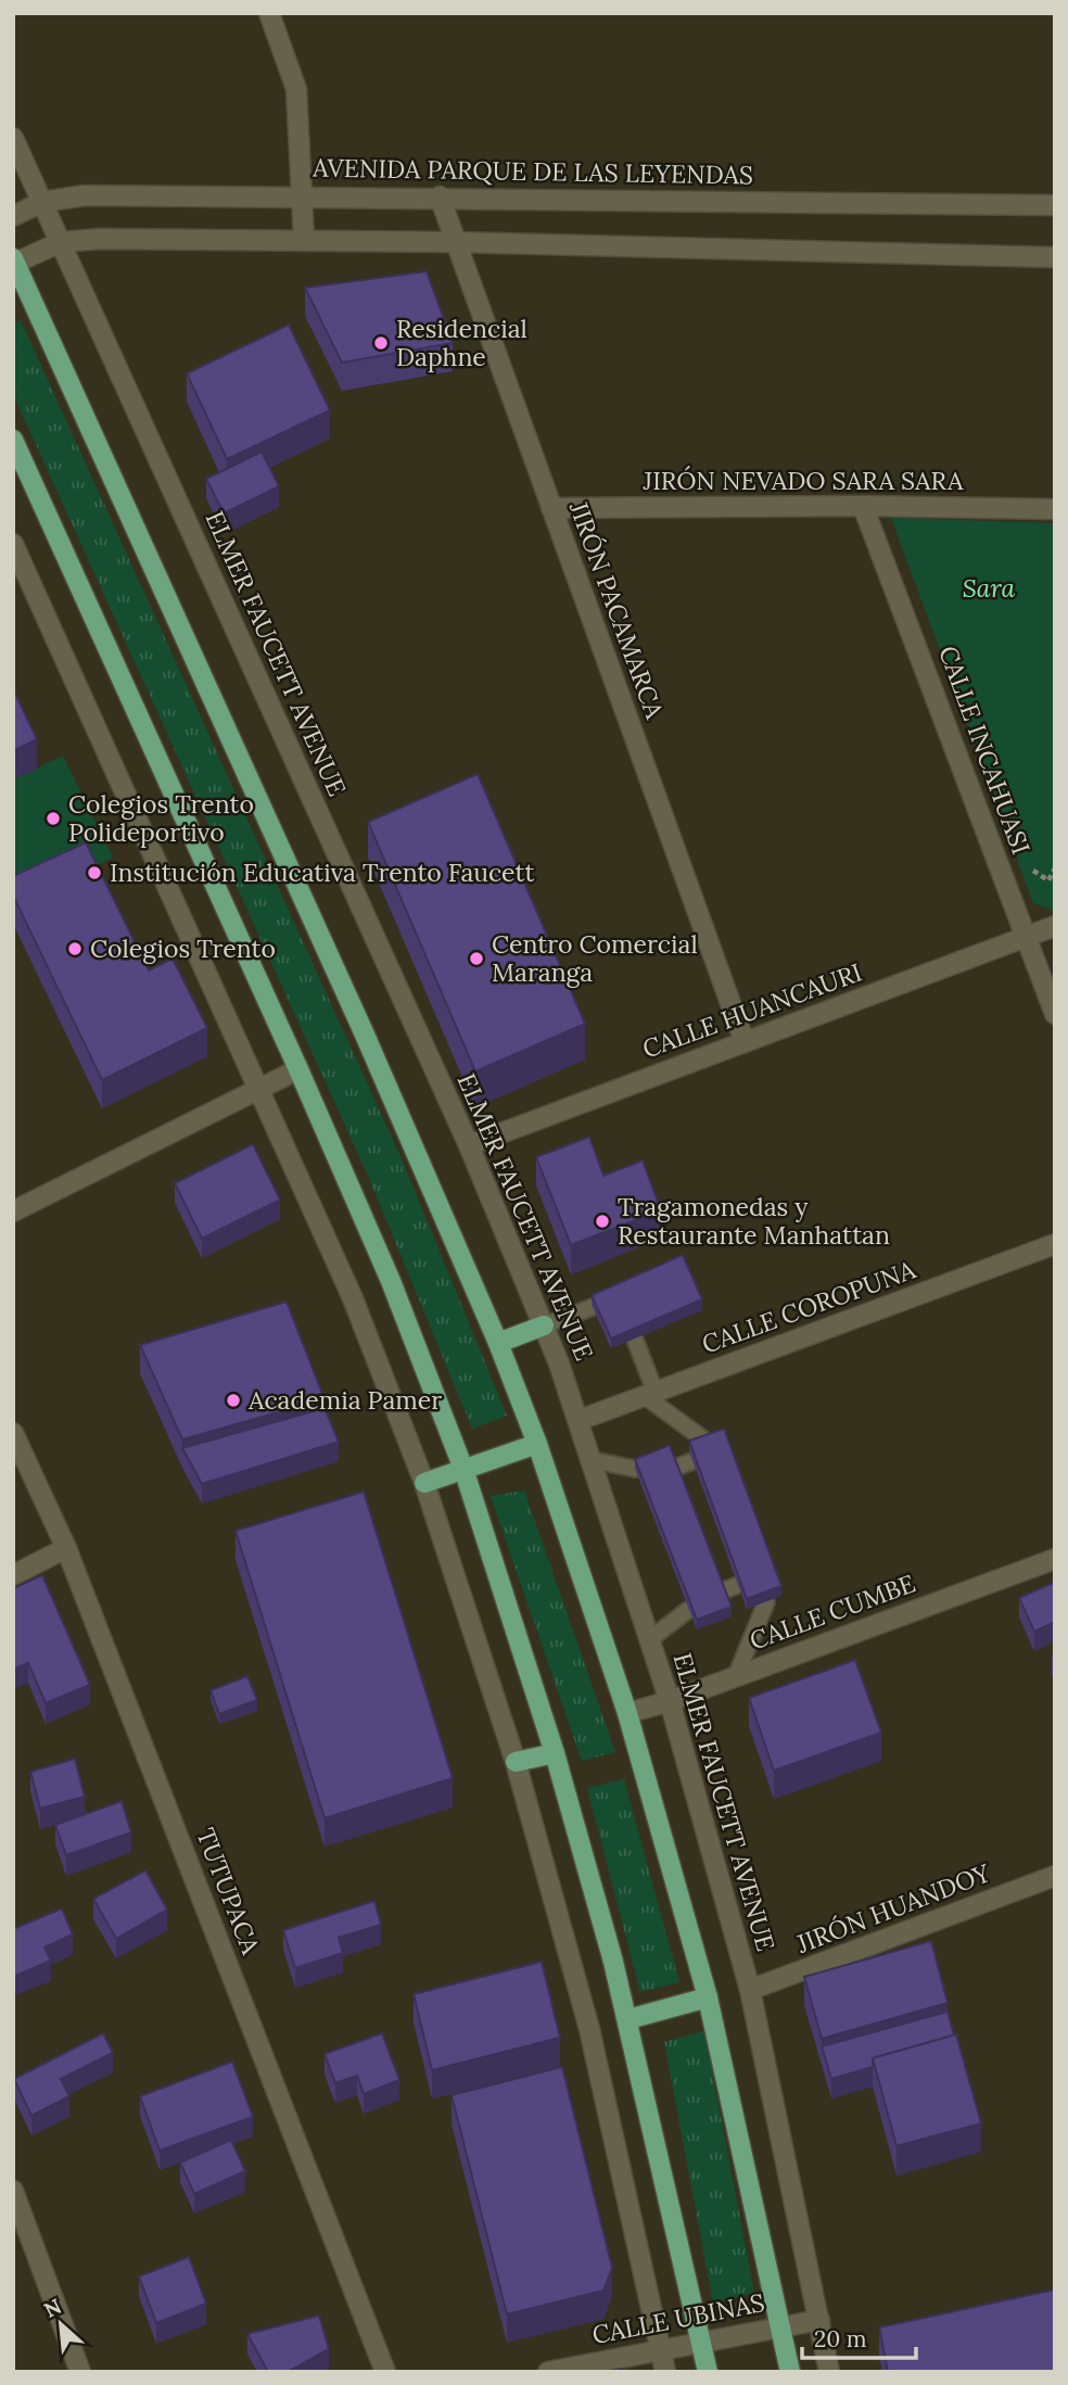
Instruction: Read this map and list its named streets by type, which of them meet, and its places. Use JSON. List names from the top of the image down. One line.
{"streets":{"street":["AVENIDA PARQUE DE LAS LEYENDAS","JIRÓN NEVADO SARA SARA","JIRÓN PACAMARCA","ELMER FAUCETT AVENUE","CALLE INCAHUASI","CALLE HUANCAURI","CALLE COROPUNA","CALLE CUMBE","TUTUPACA","JIRÓN HUANDOY","CALLE UBINAS"]},"crossings":[["AVENIDA PARQUE DE LAS LEYENDAS","JIRÓN PACAMARCA"],["AVENIDA PARQUE DE LAS LEYENDAS","ELMER FAUCETT AVENUE"],["JIRÓN NEVADO SARA SARA","JIRÓN PACAMARCA"],["JIRÓN NEVADO SARA SARA","CALLE INCAHUASI"],["JIRÓN PACAMARCA","CALLE HUANCAURI"],["ELMER FAUCETT AVENUE","CALLE HUANCAURI"],["ELMER FAUCETT AVENUE","CALLE COROPUNA"],["ELMER FAUCETT AVENUE","CALLE CUMBE"],["ELMER FAUCETT AVENUE","JIRÓN HUANDOY"],["ELMER FAUCETT AVENUE","CALLE UBINAS"],["CALLE INCAHUASI","CALLE HUANCAURI"]],"parks":["Sara"],"places":["Residencial Daphne","Colegios Trento Polideportivo","Institución Educativa Trento Faucett","Colegios Trento","Centro Comercial Maranga","Tragamonedas y Restaurante Manhattan","Academia Pamer"],"scale_bar":"20 m","north":"top left"}
